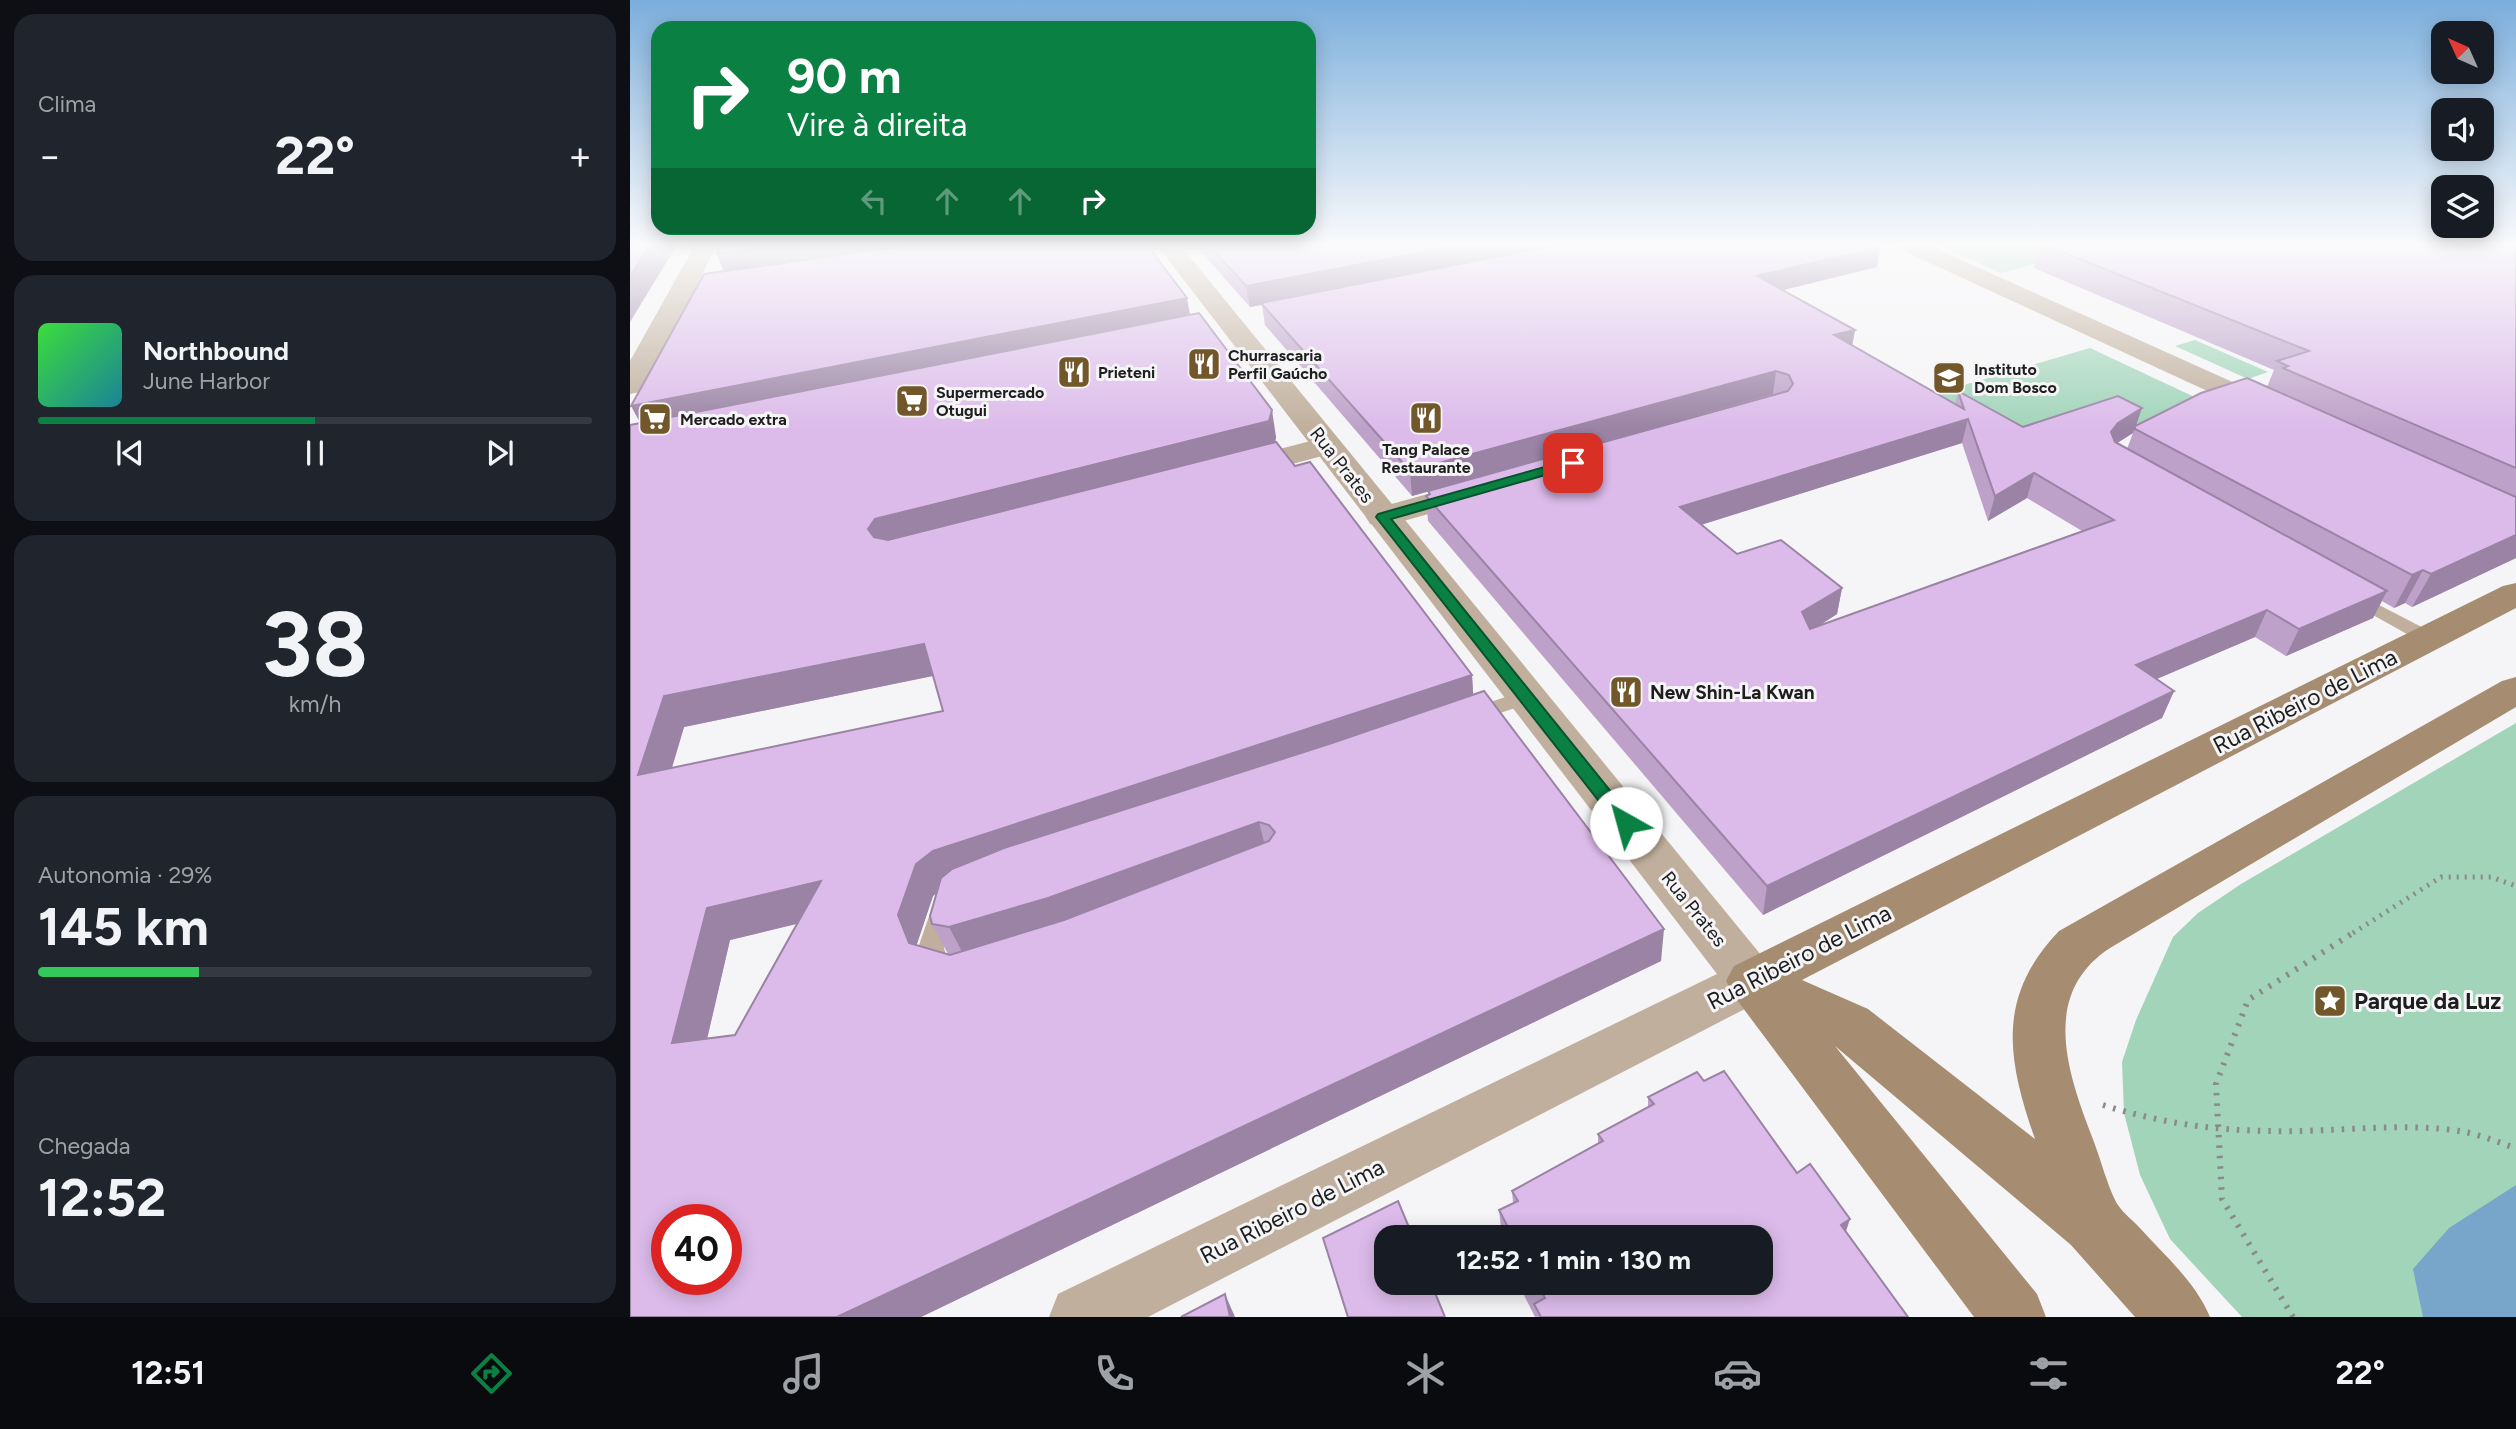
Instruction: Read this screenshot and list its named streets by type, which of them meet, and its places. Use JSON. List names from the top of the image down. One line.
{"streets":{"main road":["Rua Prates","Rua Ribeiro de Lima"]},"crossings":[["Rua Prates","Rua Ribeiro de Lima"]],"places":{"restaurant":["Churrascaria Perfil Gaúcho","Prieteni","Tang Palace Restaurante","New Shin-La Kwan"],"school or university":["Instituto Dom Bosco"],"supermarket":["Supermercado Otugui","Mercado extra"],"place":["Parque da Luz"]},"north":"top left","page":{"tile":["Clima",["38","km/h"],["Autonomia · 29%","145 km"],["Chegada","12:52"]],"turn":["90 m","Vire à direita"],"heat":["−","22°","+"],"song":["Northbound","June Harbor"],"limit":"40","trip":"12:52 · 1 min · 130 m","tabs":["12:51","22°"]}}
